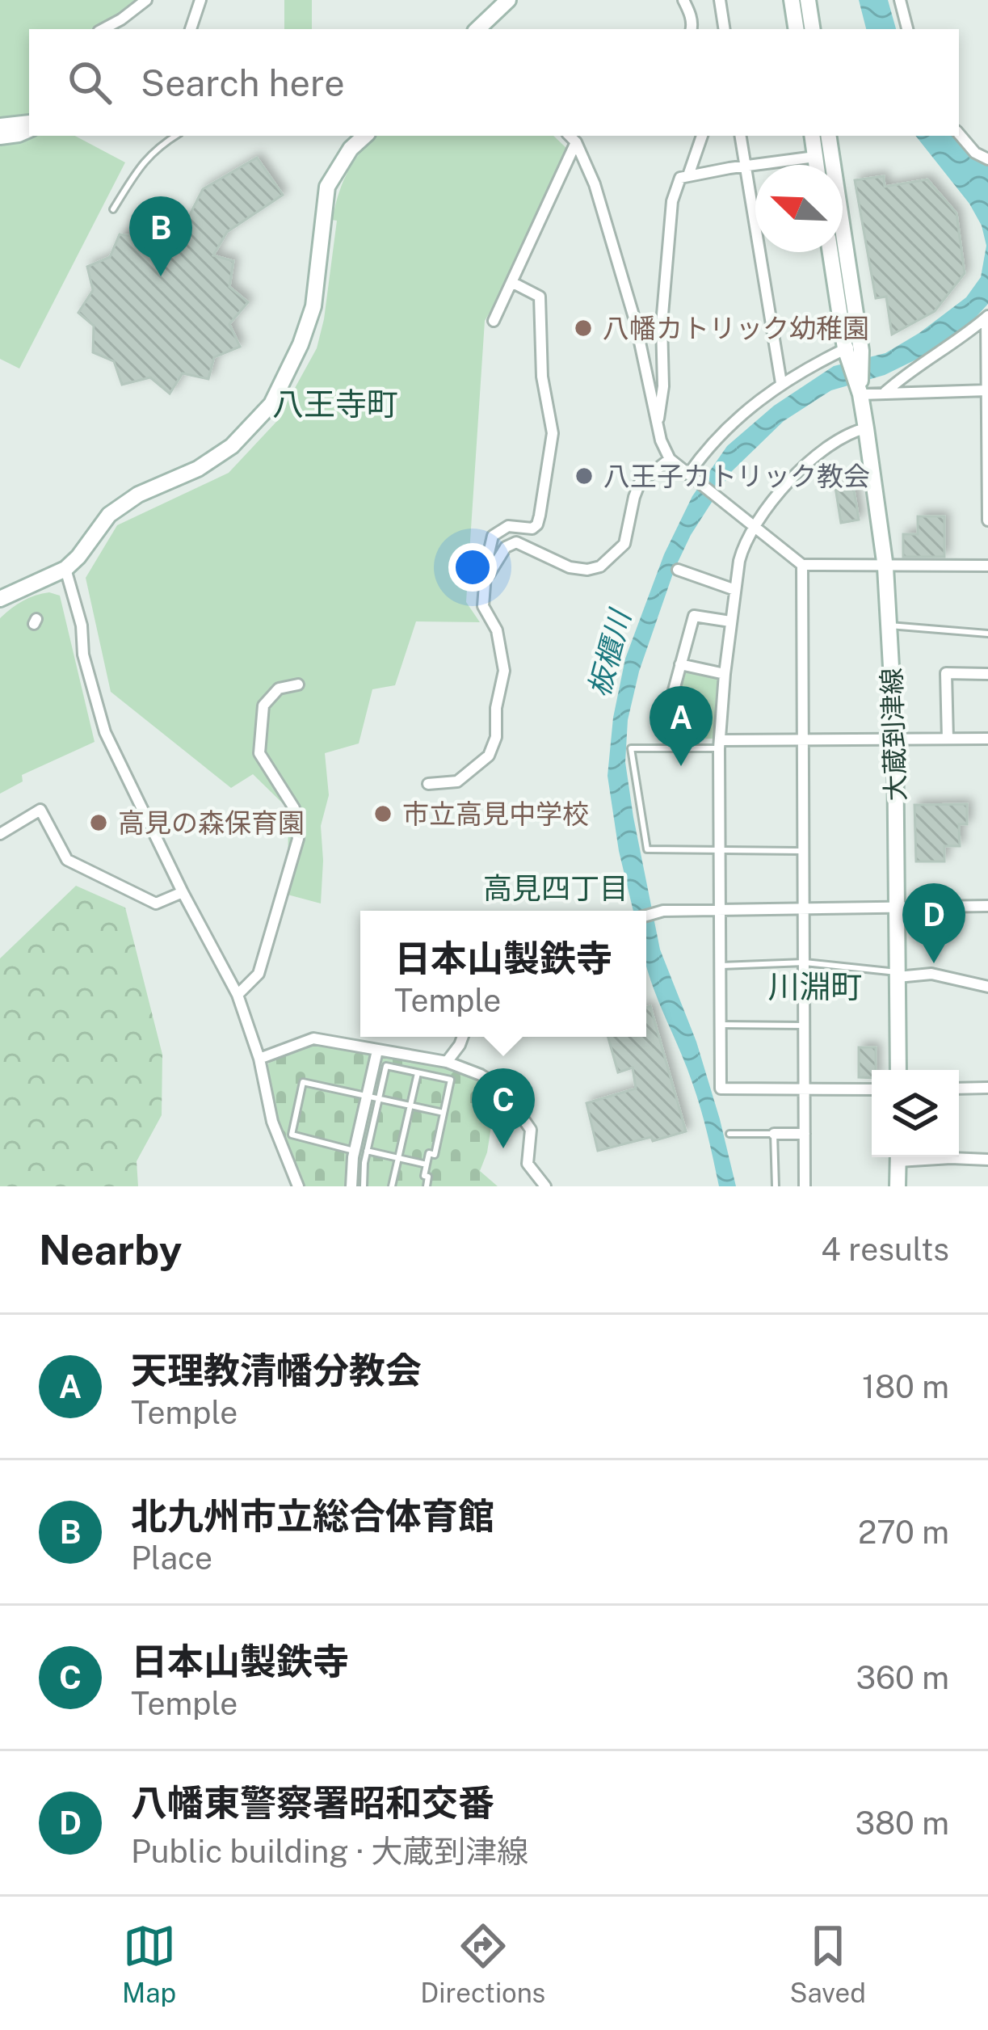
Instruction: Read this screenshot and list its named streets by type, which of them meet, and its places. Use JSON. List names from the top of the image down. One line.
{"streets":{"main road":["大蔵到津線"]},"districts":["八王寺町","高見四丁目","川淵町"],"water":["板櫃川"],"places":["八幡カトリック幼稚園","八王子カトリック教会","市立高見中学校","高見の森保育園"],"north":"top left","page":{"search":"Search here","pins":["B","A","D","C"],"popup":["日本山製鉄寺","Temple"],"heading":["Nearby","4 results"],"list":[{"mark":"A","name":"天理教清幡分教会","note":"Temple","value":"180 m"},{"mark":"B","name":"北九州市立総合体育館","note":"Place","value":"270 m"},{"mark":"C","name":"日本山製鉄寺","note":"Temple","value":"360 m"},{"mark":"D","name":"八幡東警察署昭和交番","note":"Public building · 大蔵到津線","value":"380 m"}],"nav":["Map","Directions","Saved"]}}
